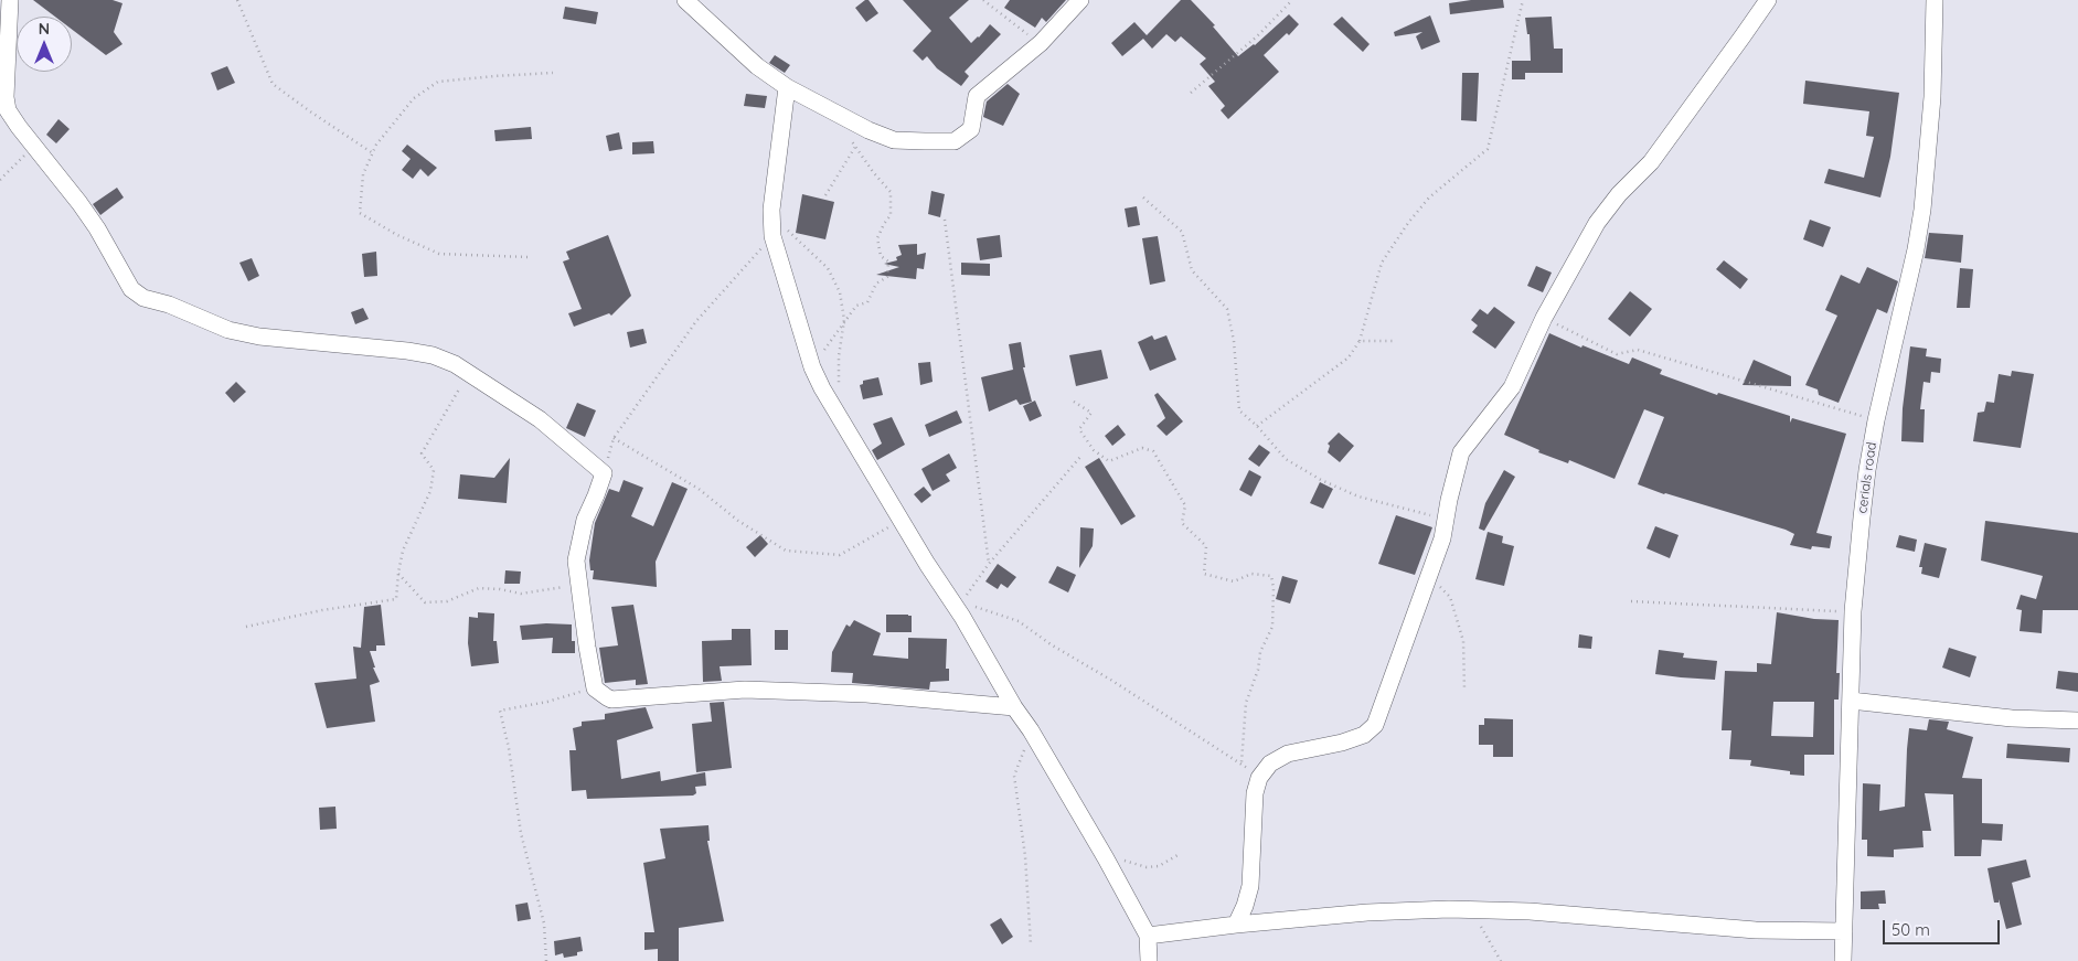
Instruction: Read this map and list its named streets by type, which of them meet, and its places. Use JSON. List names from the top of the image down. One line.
{"streets":{"street":["cerials road"]},"scale_bar":"50 m","north":"top"}
